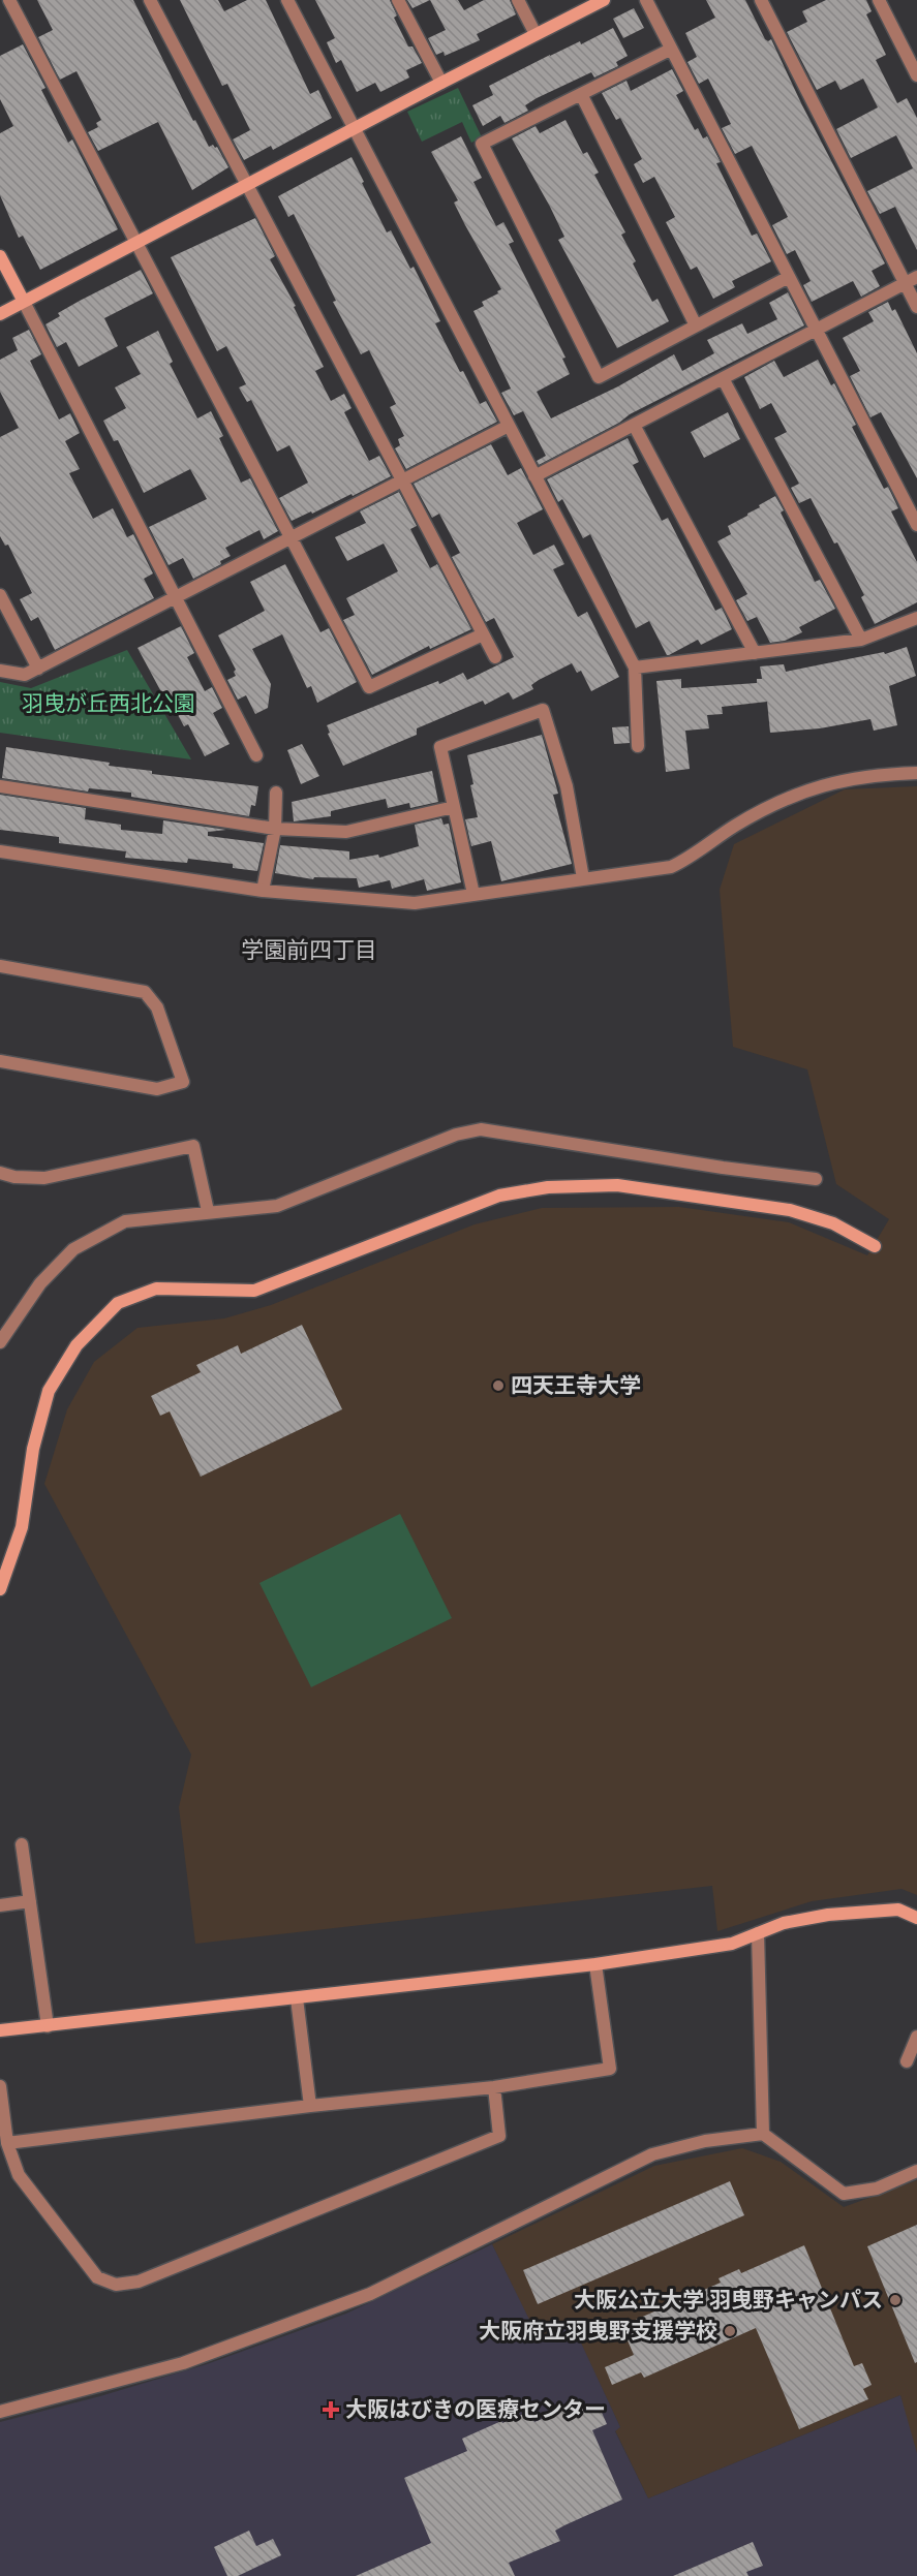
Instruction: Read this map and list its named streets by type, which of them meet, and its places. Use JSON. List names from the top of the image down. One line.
{"districts":["学園前四丁目"],"parks":["羽曳が丘西北公園"],"places":{"other":["四天王寺大学","大阪公立大学 羽曳野キャンパス","大阪府立羽曳野支援学校"],"health":["大阪はびきの医療センター"]}}
